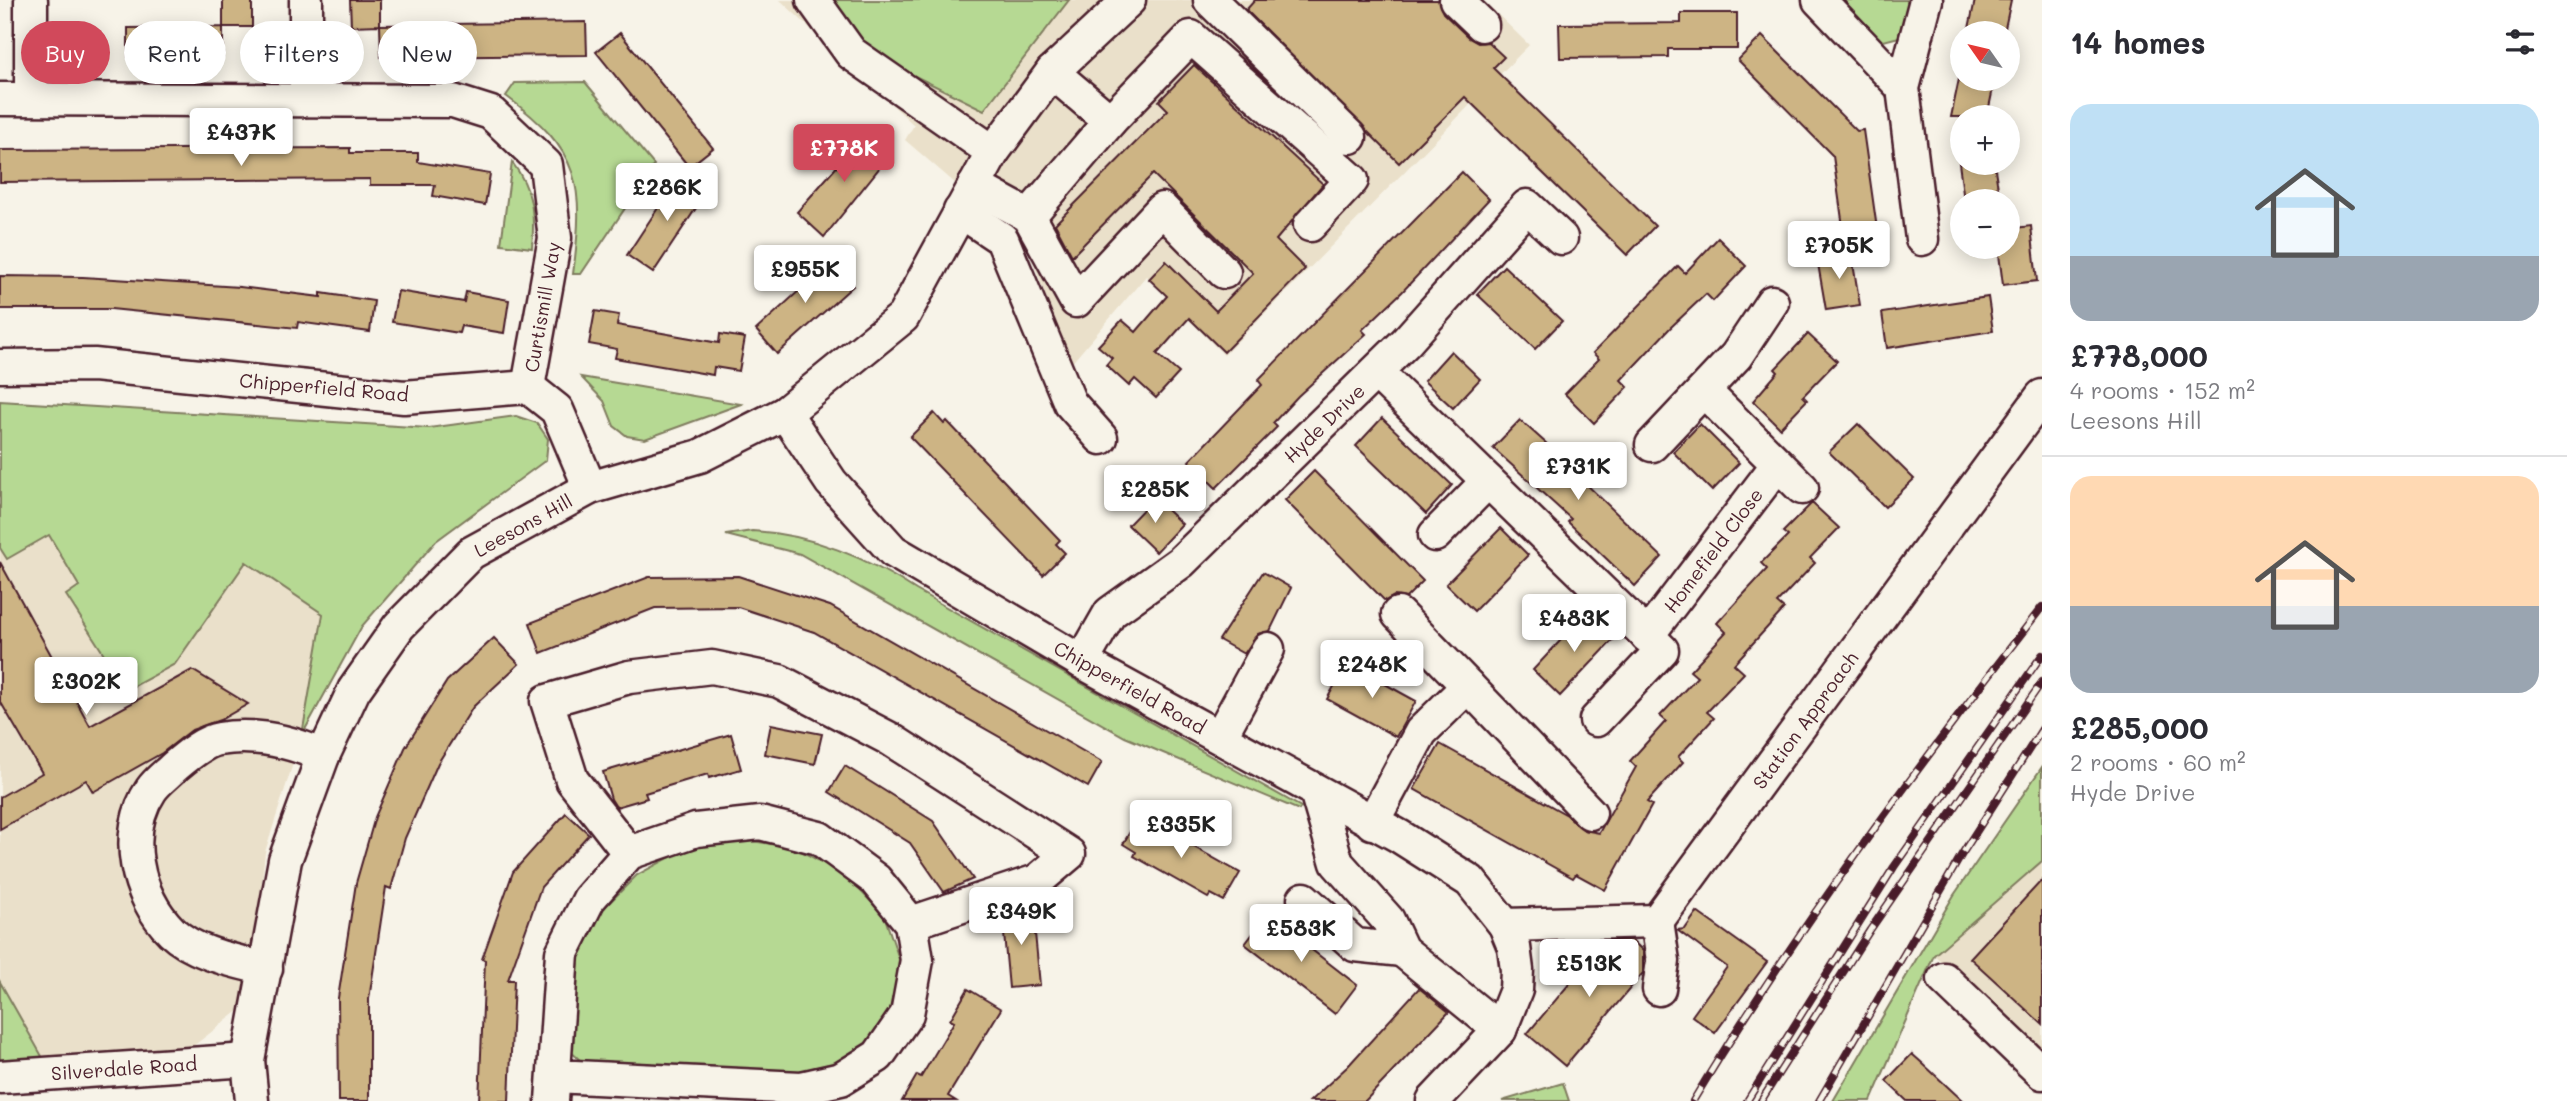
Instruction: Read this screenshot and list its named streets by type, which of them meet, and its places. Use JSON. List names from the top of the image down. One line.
{"streets":{"street":["Curtismill Way","Chipperfield Road","Hyde Drive","Leesons Hill","Homefield Close","Station Approach","Silverdale Road"]},"crossings":[["Curtismill Way","Chipperfield Road"],["Chipperfield Road","Hyde Drive"],["Chipperfield Road","Leesons Hill"],["Leesons Hill","Silverdale Road"]],"north":"top left","page":{"heading":"14 homes","map_buttons":["+","−"],"chip":["Buy","Rent","Filters","New"],"list":[{"name":"£778,000","note":"4 rooms · 152 m² · Leesons Hill"},{"name":"£285,000","note":"2 rooms · 60 m² · Hyde Drive"}],"price":["£437K","£778K","£286K","£705K","£955K","£731K","£285K","£483K","£248K","£302K","£335K","£349K","£583K","£513K"]}}
